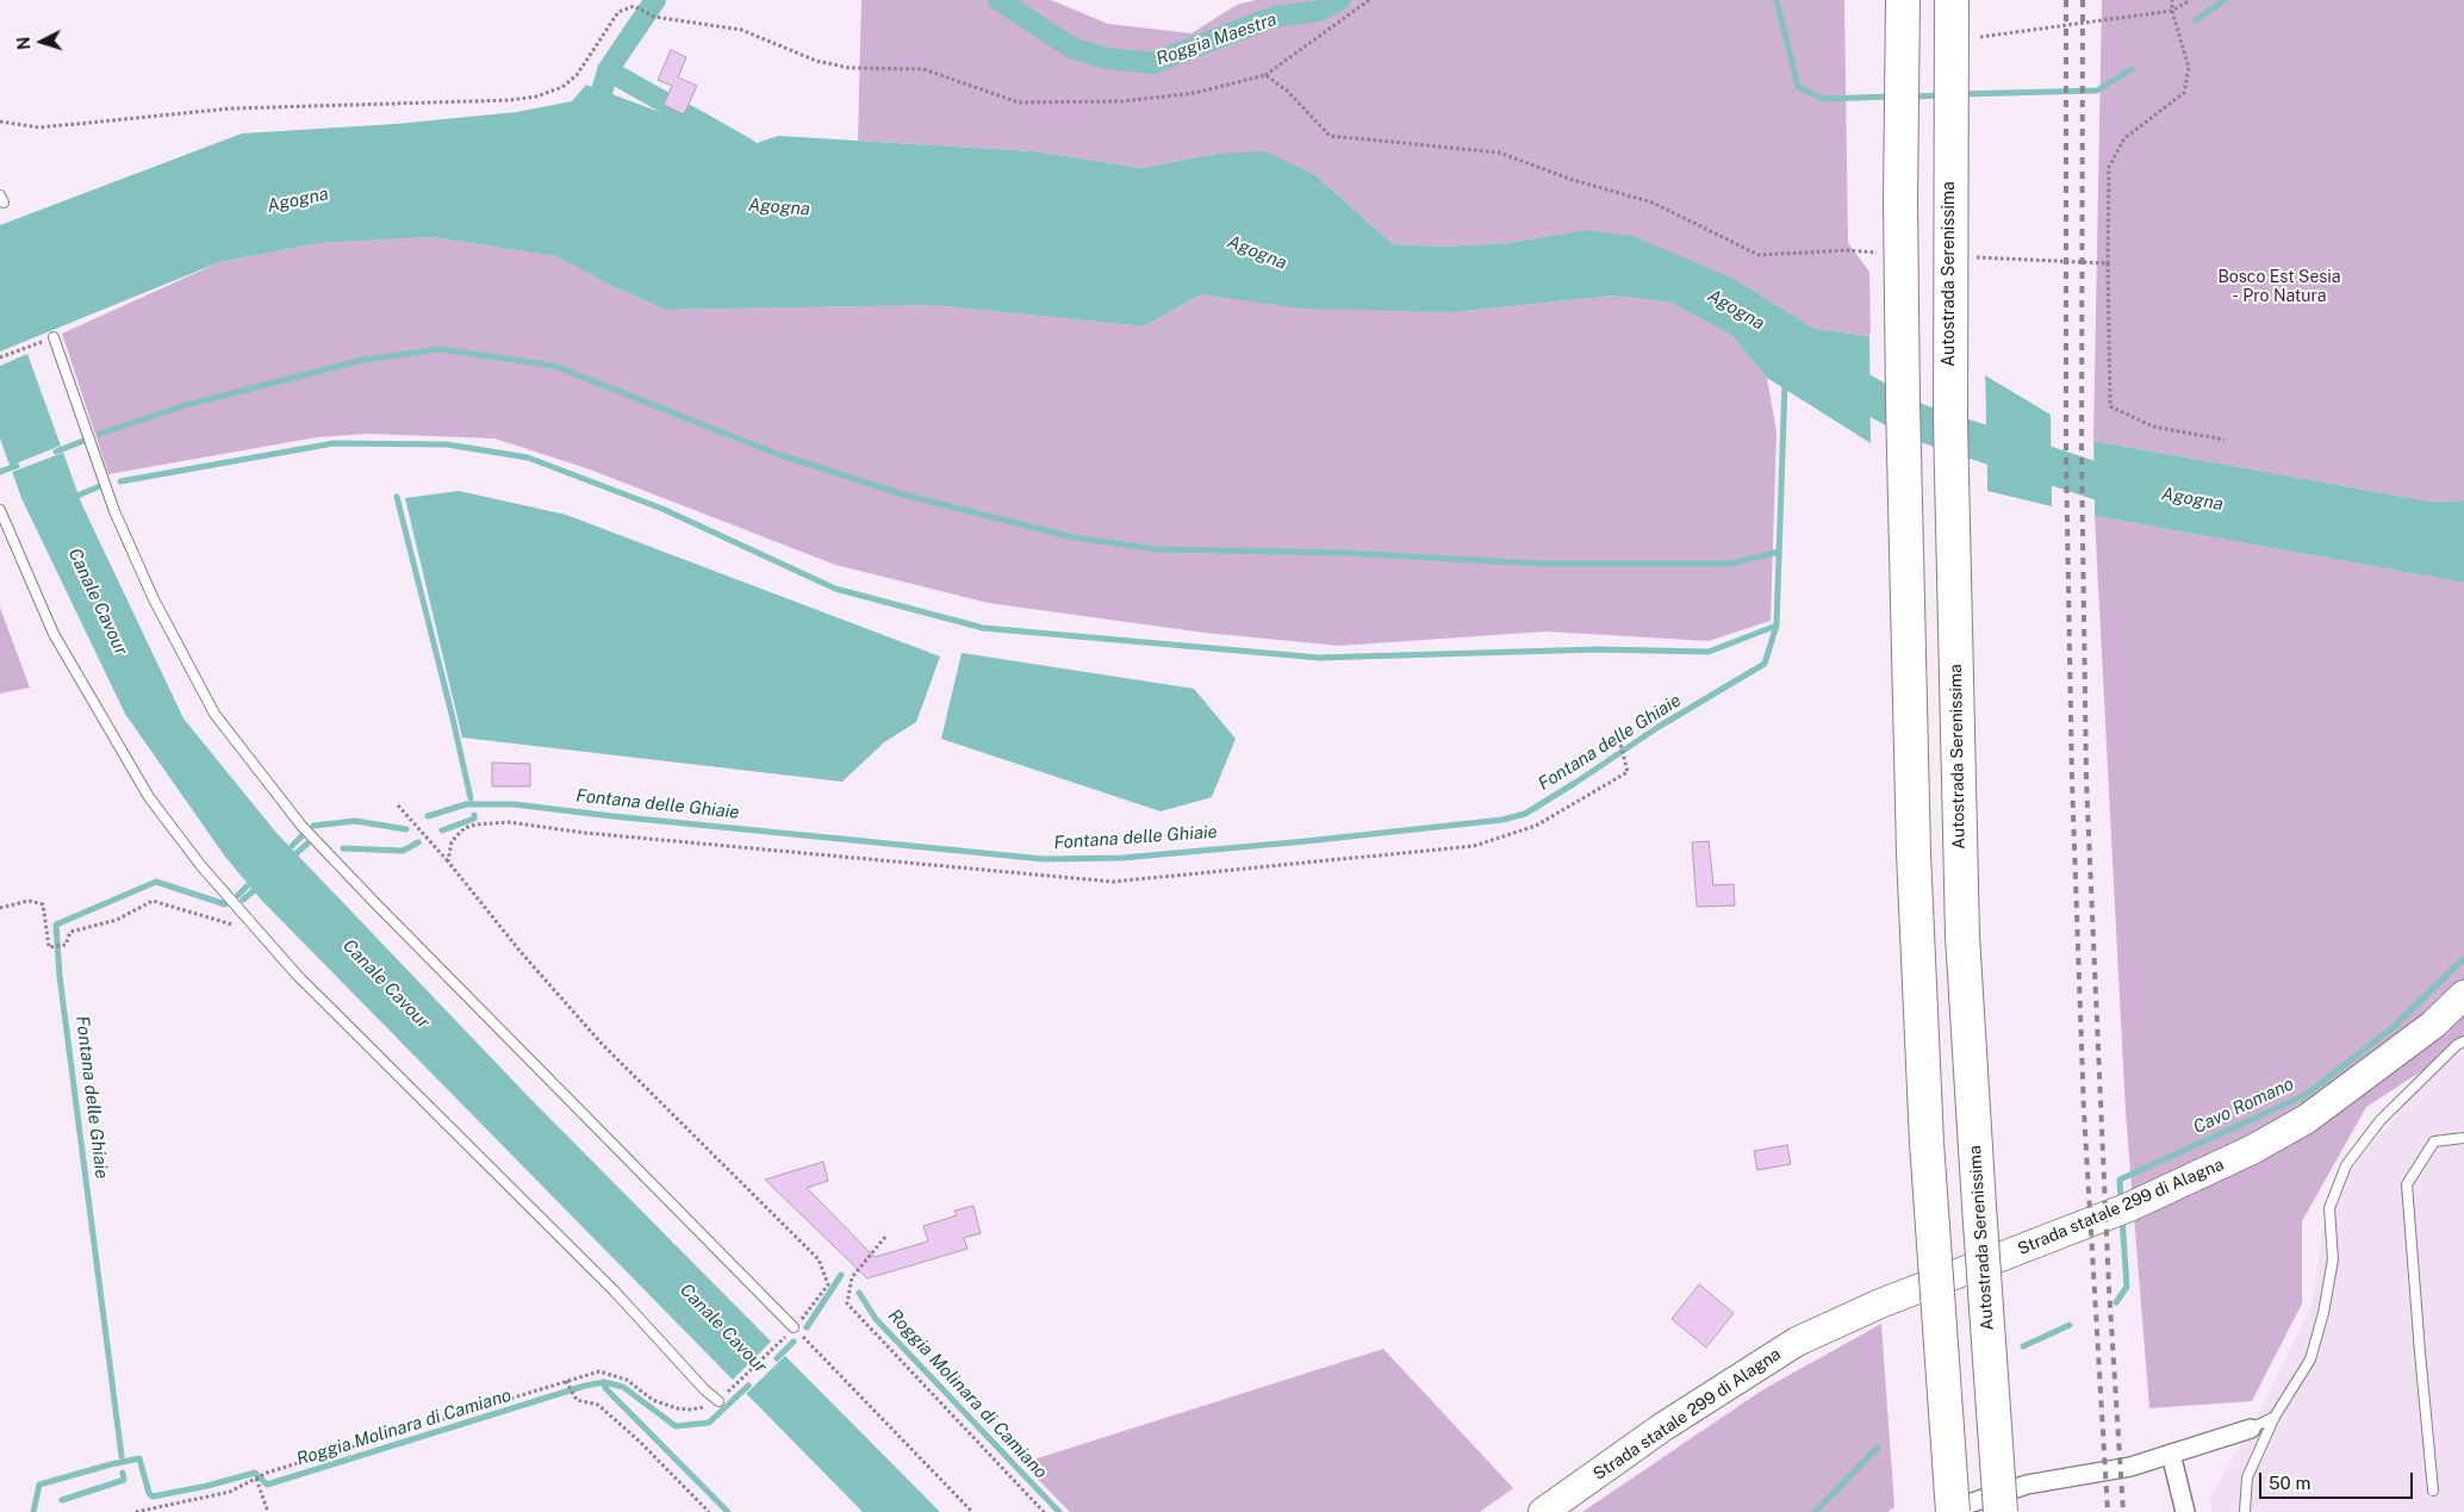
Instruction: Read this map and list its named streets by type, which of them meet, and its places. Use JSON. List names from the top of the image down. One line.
{"streets":{"highway":["Autostrada Serenissima"],"main road":["Strada statale 299 di Alagna"]},"water":["Roggia Maestra","Agogna","Canale Cavour","Fontana delle Ghiaie","Cavo Romano","Roggia Molinara di Camiano"],"parks":["Bosco Est Sesia - Pro Natura"],"scale_bar":"50 m","north":"left"}
